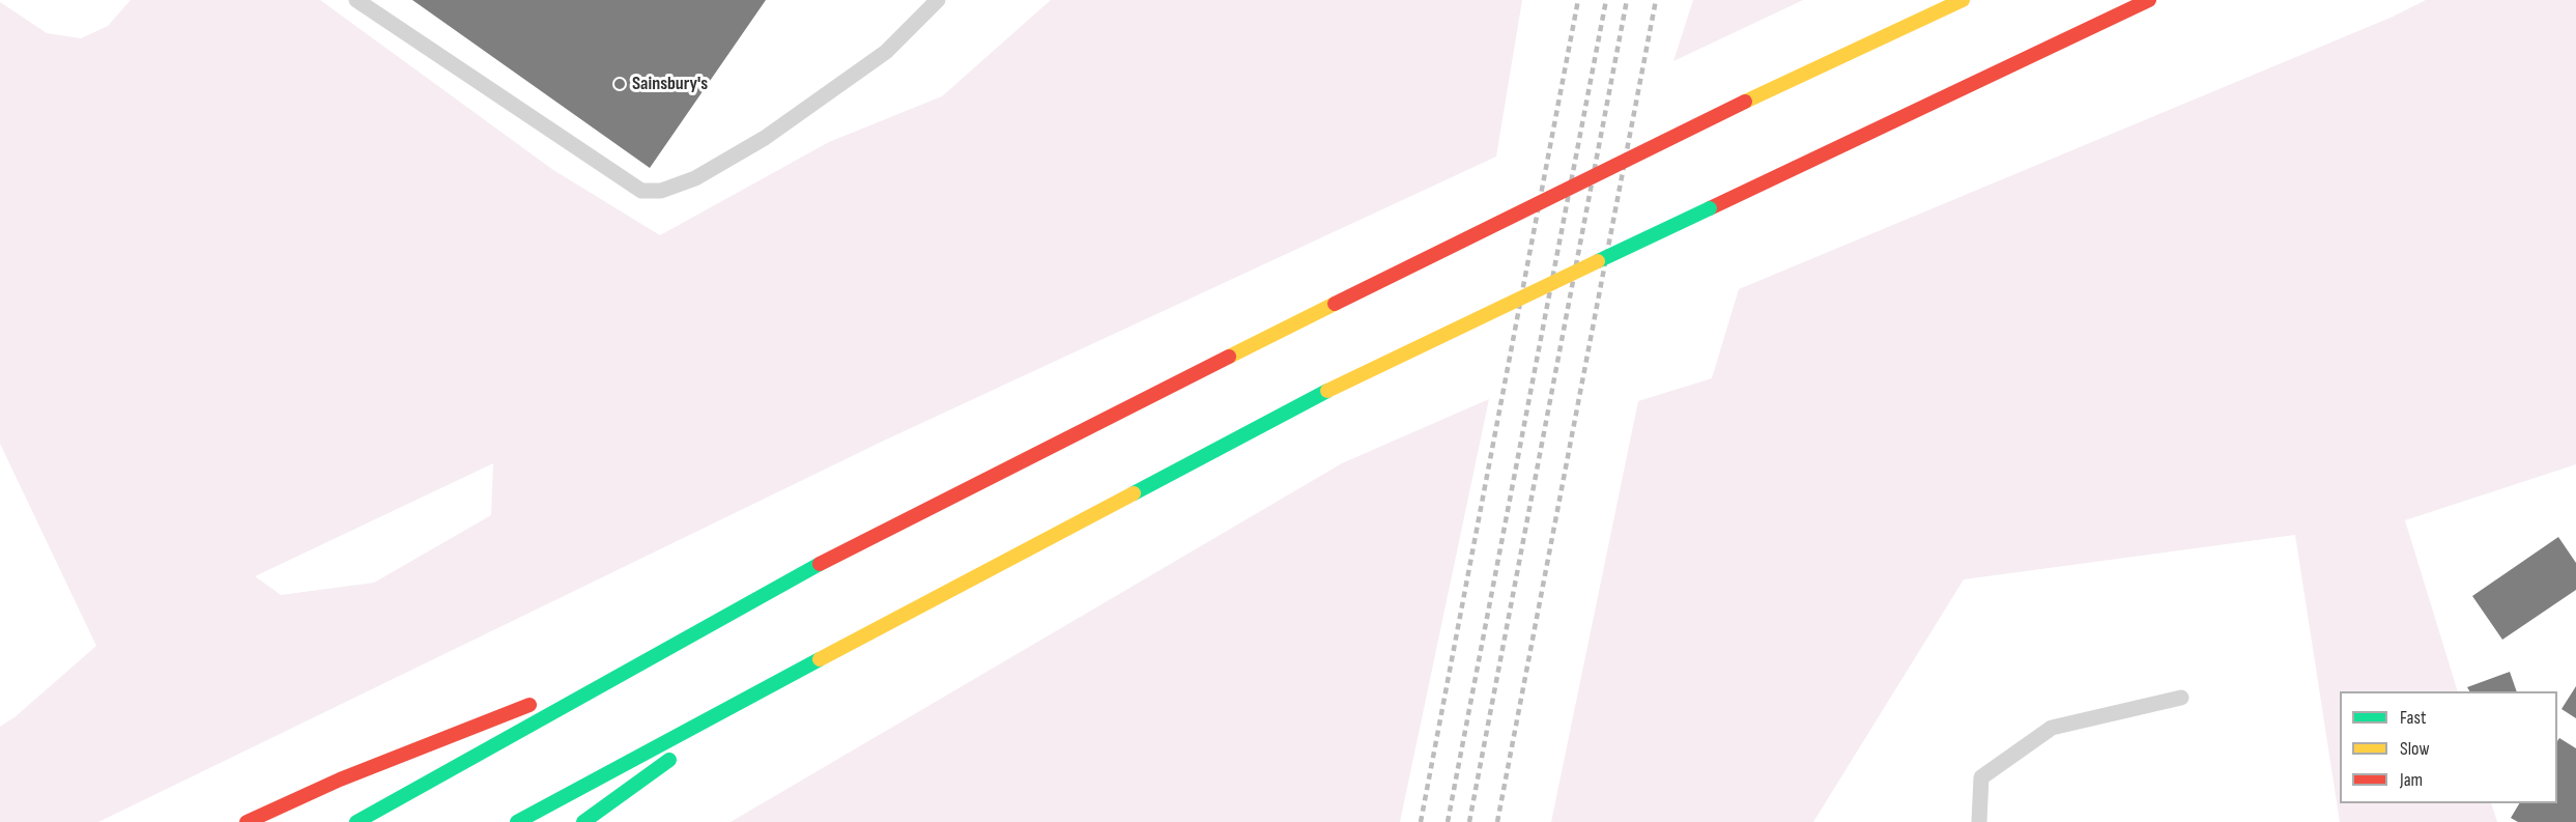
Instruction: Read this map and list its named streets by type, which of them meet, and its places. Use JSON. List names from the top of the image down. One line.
{"places":["Sainsbury's"],"legend":["Fast","Slow","Jam"]}
